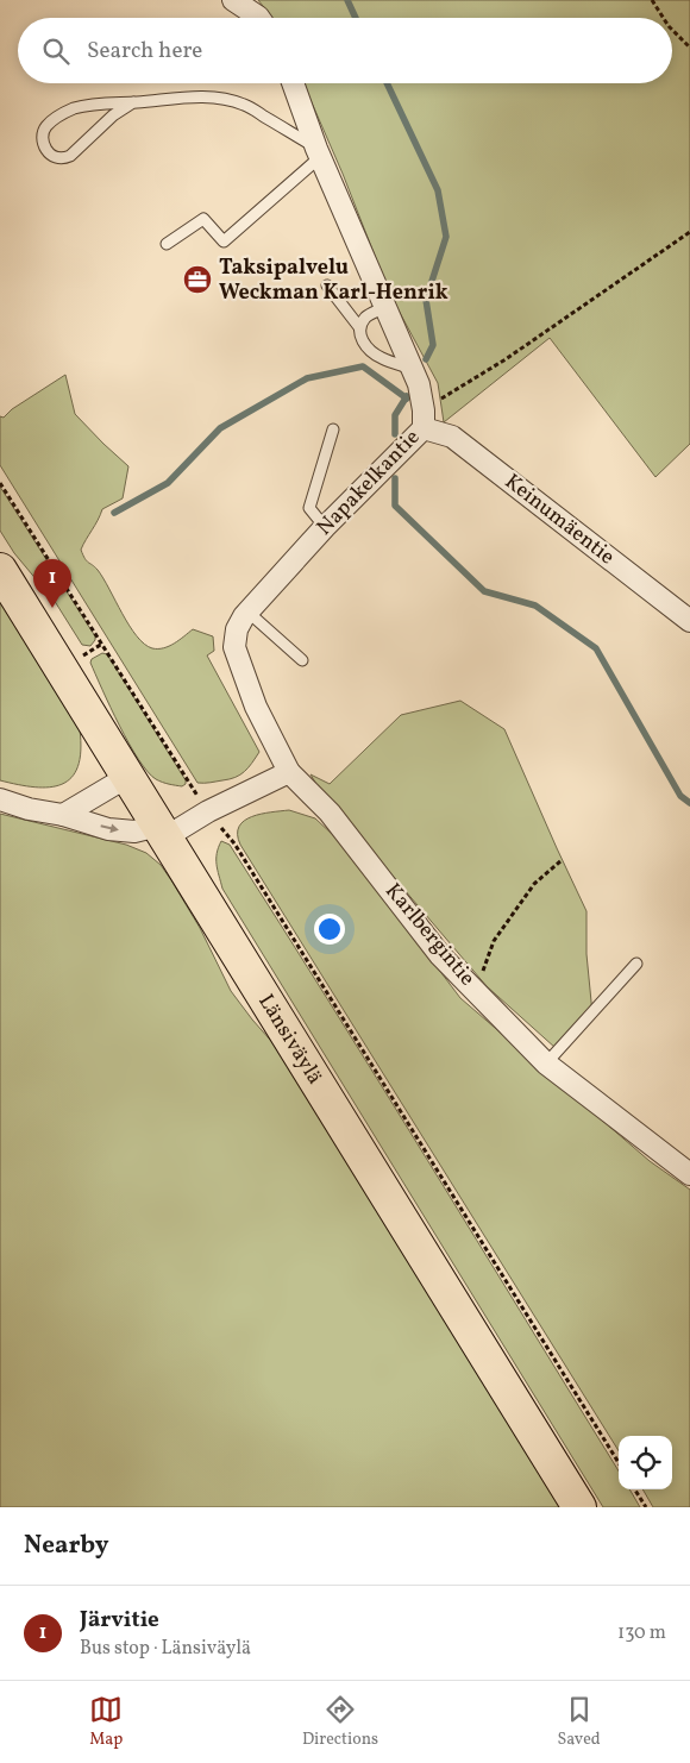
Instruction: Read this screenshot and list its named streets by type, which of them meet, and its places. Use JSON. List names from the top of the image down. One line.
{"streets":{"main road":["Länsiväylä"],"street":["Napakelkantie","Keinumäentie","Karlbergintie"]},"crossings":[["Napakelkantie","Keinumäentie"],["Napakelkantie","Karlbergintie"]],"places":{"office":["Taksipalvelu Weckman Karl-Henrik"]},"page":{"search":"Search here","pins":"1","heading":"Nearby","list":[{"mark":"1","name":"Järvitie","note":"Bus stop · Länsiväylä","value":"130 m"}],"nav":["Map","Directions","Saved"]}}
